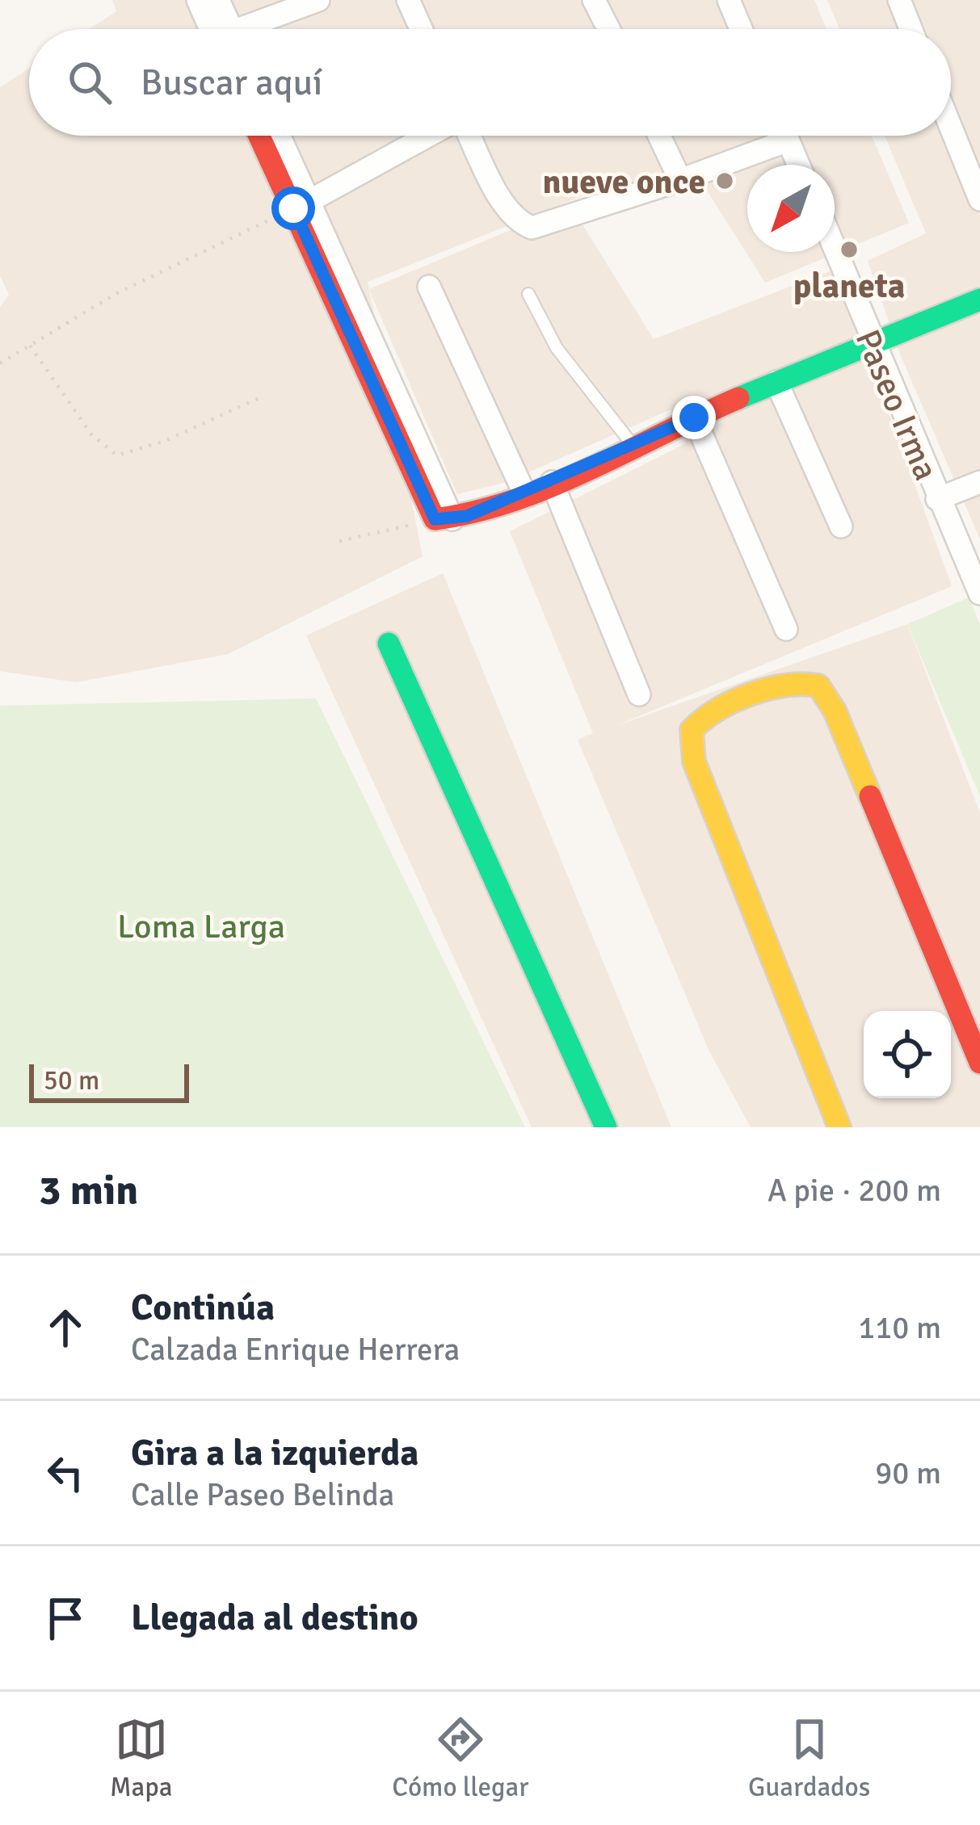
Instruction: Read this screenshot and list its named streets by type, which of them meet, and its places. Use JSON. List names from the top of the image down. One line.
{"streets":{"street":["Paseo Irma"]},"parks":["Loma Larga"],"places":["nueve once","planeta"],"scale_bar":"50 m","north":"bottom left","page":{"search":"Buscar aquí","scale":"50 m","heading":["3 min","A pie · 200 m"],"list":[["Continúa","Calzada Enrique Herrera","110 m"],["Gira a la izquierda","Calle Paseo Belinda","90 m"],"Llegada al destino"],"nav":["Mapa","Cómo llegar","Guardados"]}}
